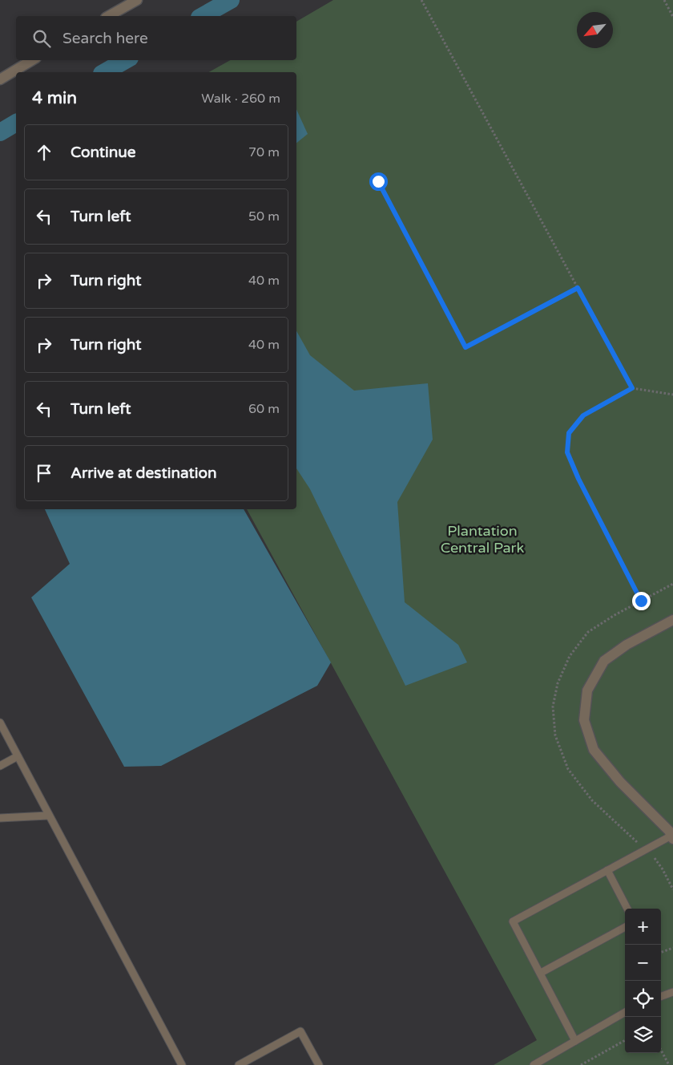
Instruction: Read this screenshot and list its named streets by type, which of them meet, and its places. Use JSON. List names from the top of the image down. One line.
{"parks":["Plantation Central Park"],"north":"bottom left","page":{"search":"Search here","heading":["4 min","Walk · 260 m"],"list":[["Continue","70 m"],["Turn left","50 m"],["Turn right","40 m"],["Turn right","40 m"],["Turn left","60 m"],"Arrive at destination"],"map_buttons":["+","−"]}}
